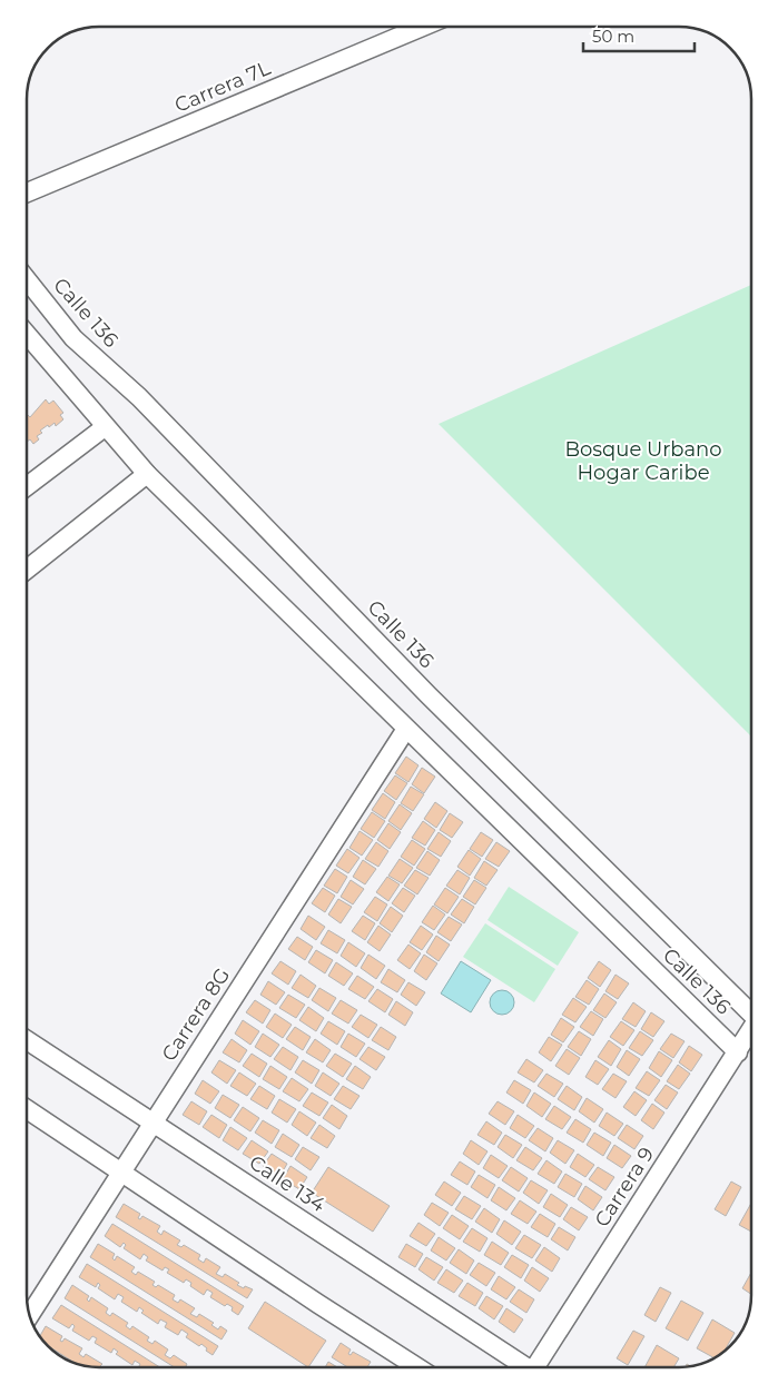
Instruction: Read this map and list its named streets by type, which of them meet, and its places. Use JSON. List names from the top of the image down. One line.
{"streets":{"street":["Carrera 7L","Calle 136","Carrera 8G","Calle 134","Carrera 9"]},"crossings":[["Calle 136","Carrera 8G"],["Calle 136","Carrera 9"],["Carrera 8G","Calle 134"]],"parks":["Bosque Urbano Hogar Caribe"],"scale_bar":"50 m"}
